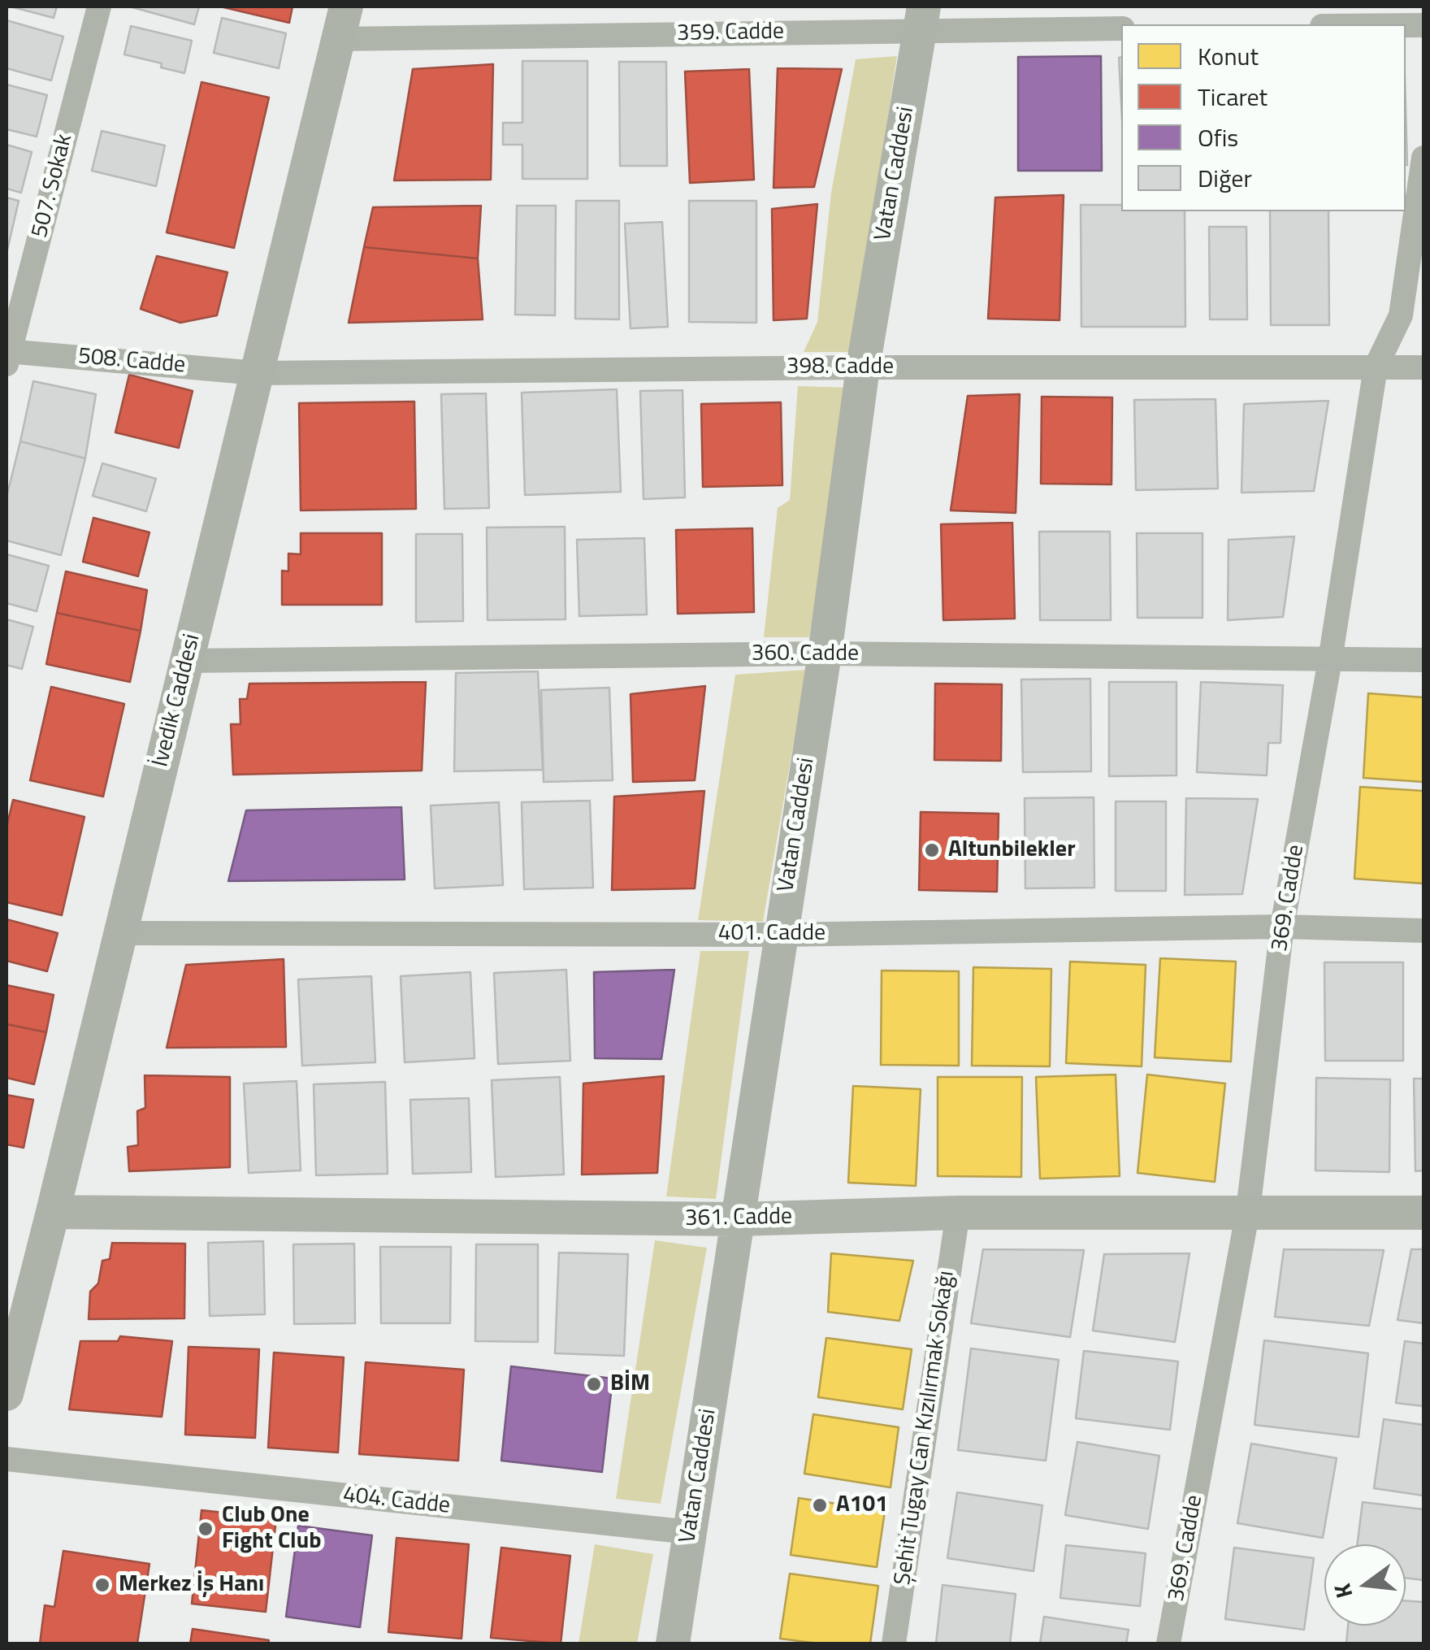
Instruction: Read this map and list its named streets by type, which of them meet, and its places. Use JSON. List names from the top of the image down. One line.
{"streets":{"main road":["Vatan Caddesi","İvedik Caddesi","361. Cadde"],"street":["359. Cadde","507. Sokak","508. Cadde","398. Cadde","360. Cadde","369. Cadde","401. Cadde","Şehit Tugay Can Kızılırmak Sokağı","404. Cadde"]},"crossings":[["359. Cadde","Vatan Caddesi"],["359. Cadde","İvedik Caddesi"],["Vatan Caddesi","398. Cadde"],["Vatan Caddesi","360. Cadde"],["Vatan Caddesi","401. Cadde"],["Vatan Caddesi","361. Cadde"],["Vatan Caddesi","404. Cadde"],["507. Sokak","508. Cadde"],["508. Cadde","398. Cadde"],["508. Cadde","İvedik Caddesi"],["398. Cadde","İvedik Caddesi"],["398. Cadde","369. Cadde"],["360. Cadde","İvedik Caddesi"],["360. Cadde","369. Cadde"],["İvedik Caddesi","401. Cadde"],["İvedik Caddesi","361. Cadde"],["369. Cadde","401. Cadde"],["369. Cadde","361. Cadde"],["361. Cadde","Şehit Tugay Can Kızılırmak Sokağı"]],"places":["Altunbilekler","BİM","A101","Club One Fight Club","Merkez İş Hanı"],"legend":["Konut","Ticaret","Ofis","Diğer"],"north":"left"}
